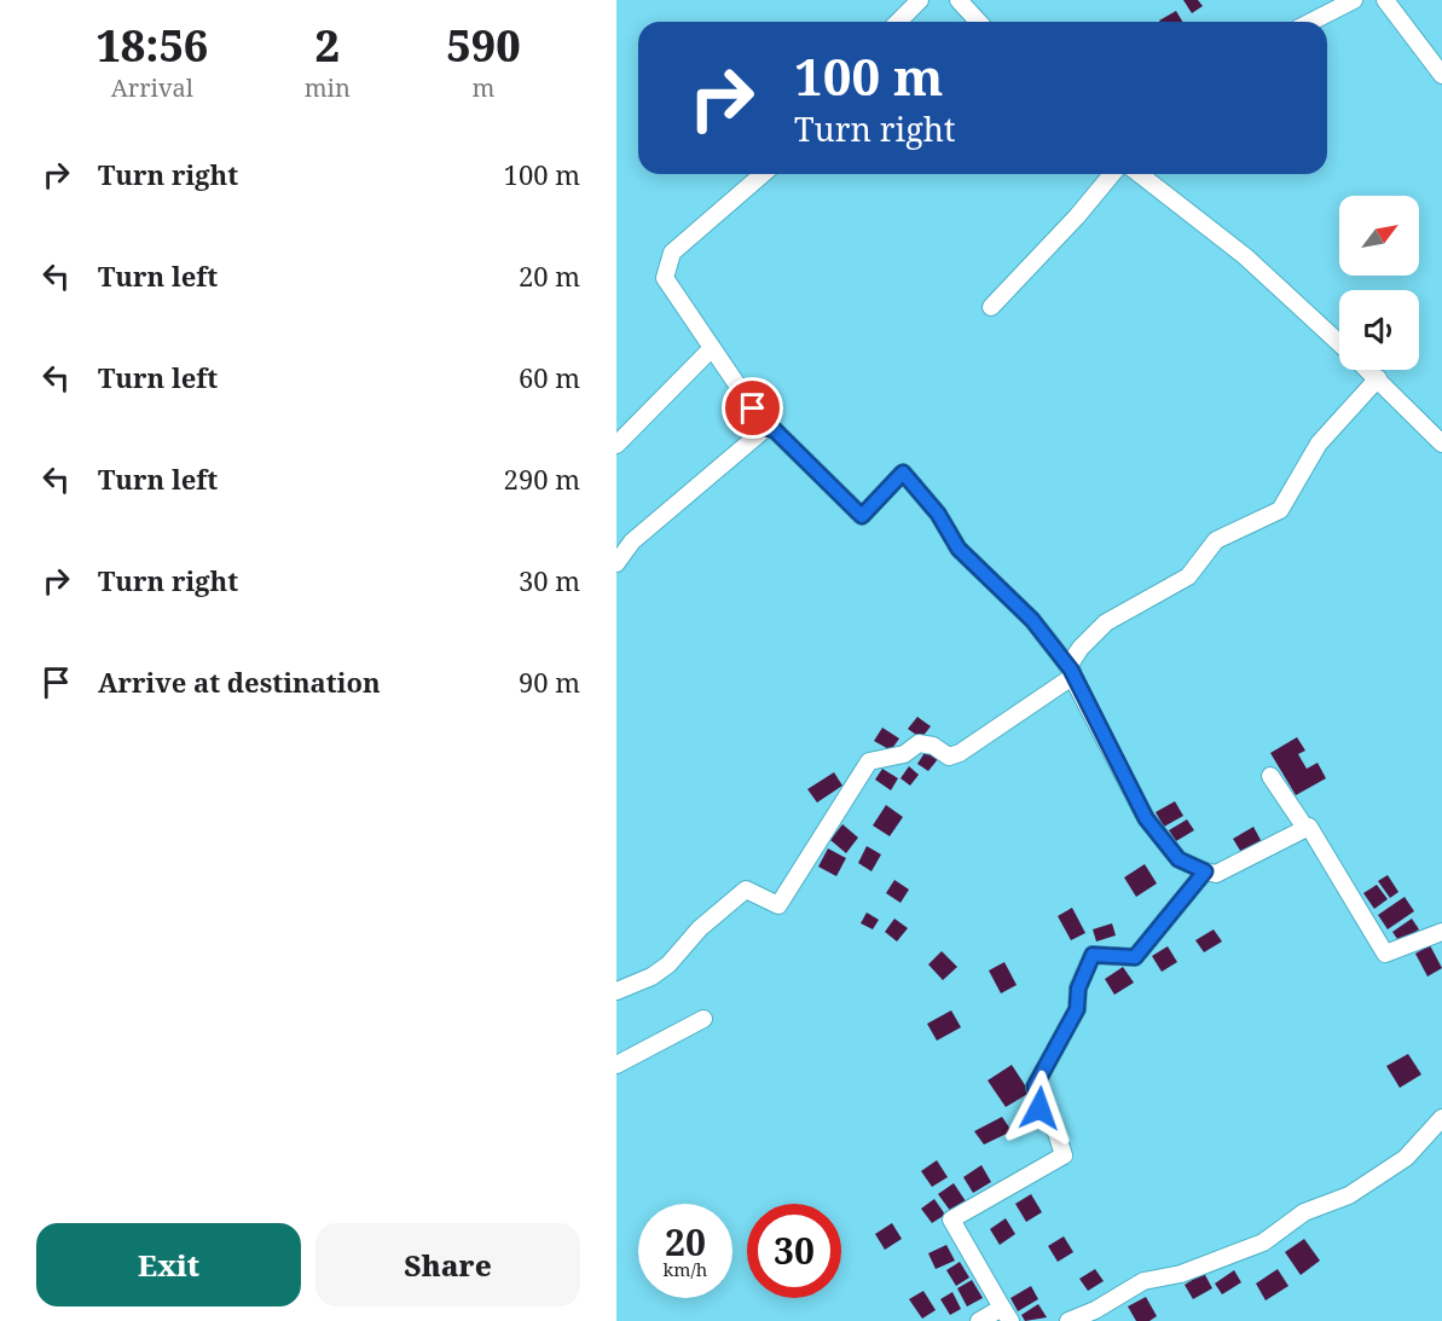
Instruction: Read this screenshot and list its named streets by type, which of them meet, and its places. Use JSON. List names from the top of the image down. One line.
{"north":"top right","page":{"eta":["18:56","Arrival","2","min","590","m"],"turn":["100 m","Turn right"],"list":[{"name":"Turn right","value":"100 m"},{"name":"Turn left","value":"20 m"},{"name":"Turn left","value":"60 m"},{"name":"Turn left","value":"290 m"},{"name":"Turn right","value":"30 m"},{"name":"Arrive at destination","value":"90 m"}],"speed":"20 km/h","limit":"30","buttons":["Exit","Share"]}}
